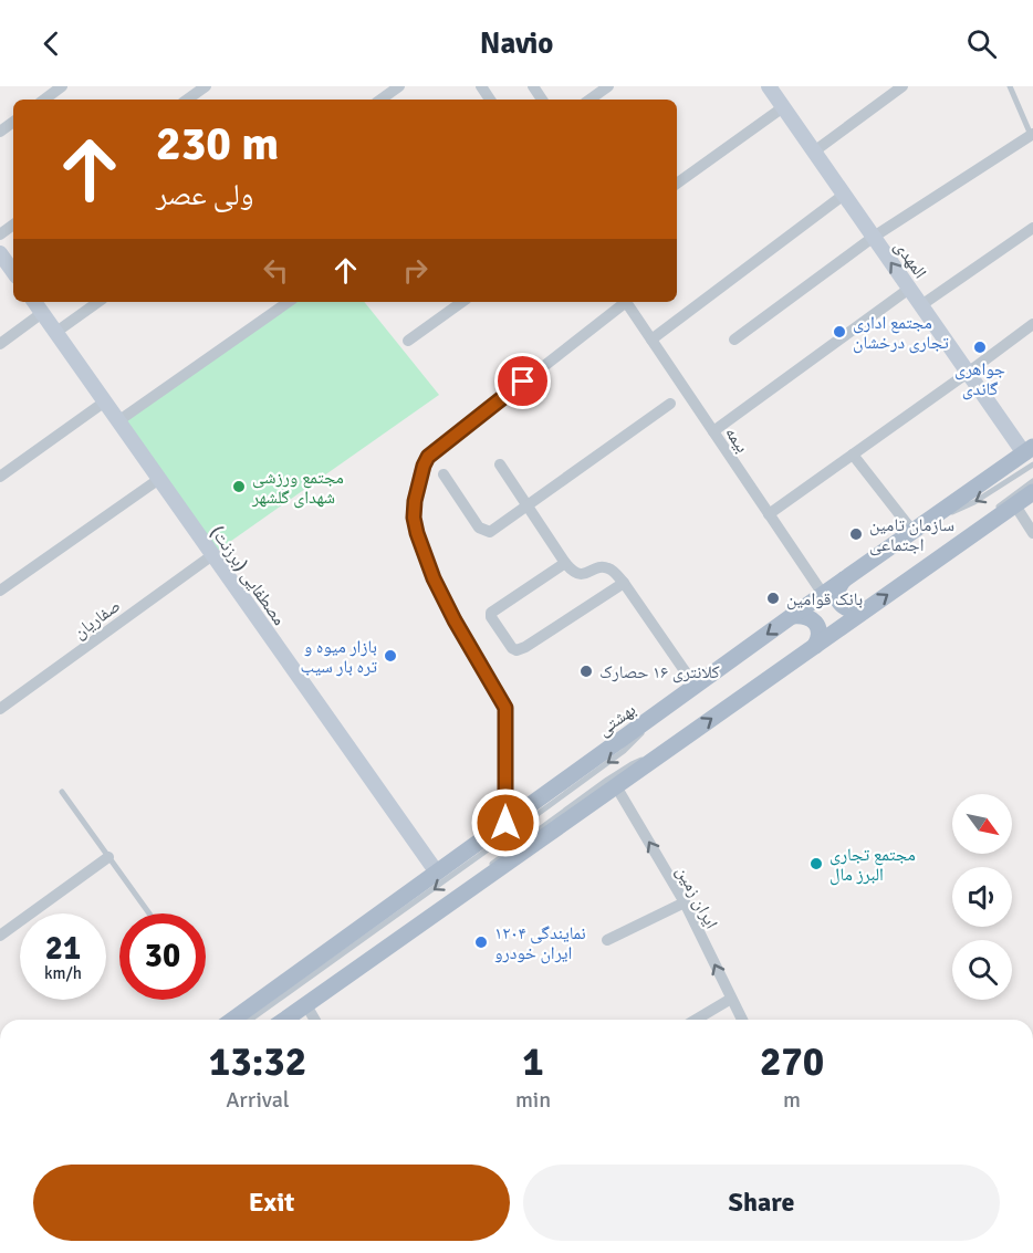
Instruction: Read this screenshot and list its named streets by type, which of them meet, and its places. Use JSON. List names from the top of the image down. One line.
{"streets":{"main road":["بهشتی"],"street":["المهدی","بیمه","مصطفایی (برزنت)","صفاریان","ایران زمین"]},"crossings":[["المهدی","بهشتی"],["بیمه","بهشتی"],["مصطفایی (برزنت)","صفاریان"],["مصطفایی (برزنت)","بهشتی"]],"one_way":["ایران زمین"],"places":["مجتمع اداری تجاری درخشان","جواهری گاندی","مجتمع ورزشی شهدای گلشهر","سازمان تامین اجتماعی","بانک قوامین","بازار میوه و تره بار سیب","کلانتری ۱۶ حصارک","مجتمع تجاری البرز مال","۱۲۰۴ نمایندگی ایران خودرو"],"north":"bottom right","page":{"header":"Navio","turn":["230 m","ولی عصر"],"speed":"21 km/h","limit":"30","eta":["13:32","Arrival","1","min","270","m"],"buttons":["Exit","Share"]}}
